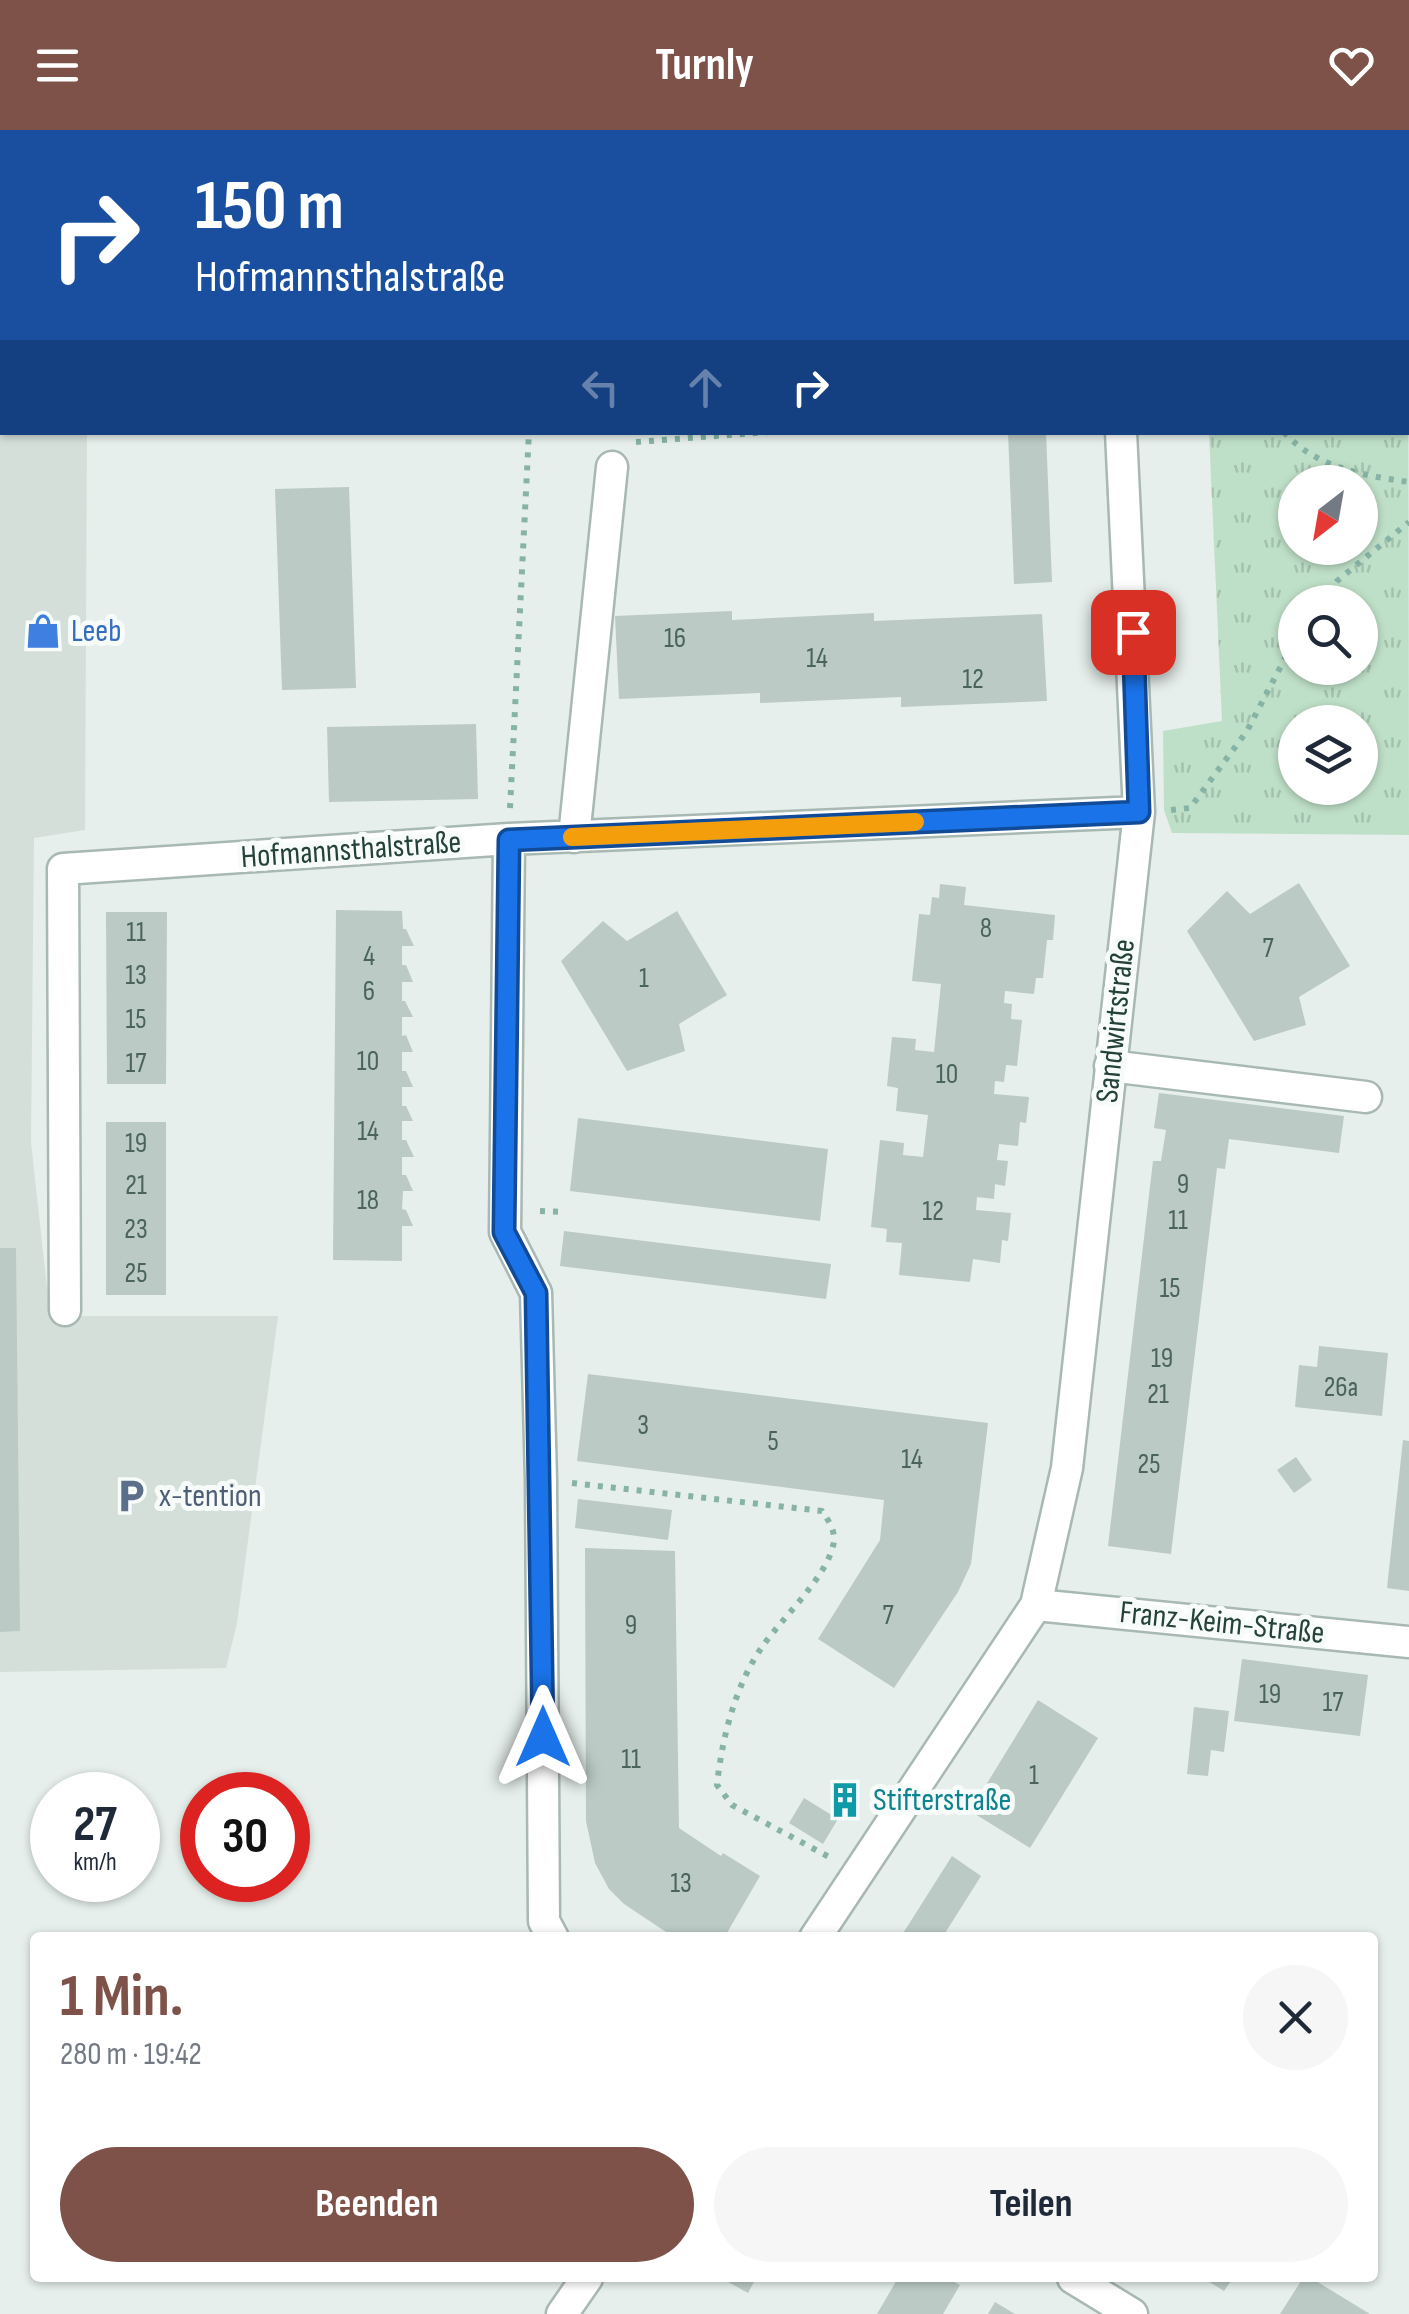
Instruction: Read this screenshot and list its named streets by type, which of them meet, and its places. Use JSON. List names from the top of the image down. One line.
{"streets":{"street":["Hofmannsthalstraße","Sandwirtstraße","Franz-Keim-Straße"]},"crossings":[["Hofmannsthalstraße","Sandwirtstraße"],["Sandwirtstraße","Franz-Keim-Straße"]],"places":{"shop":["Leeb"],"parking":["x-tention"],"building":["Stifterstraße"]},"house_numbers":["16","14","12","8","11","7","4","13","1","6","15","10","17","10","14","19","9","21","18","12","11","23","25","15","19","26a","21","3","5","14","25","7","9","19","17","11","1","13"],"north":"bottom left","page":{"header":"Turnly","turn":["150 m","Hofmannsthalstraße"],"speed":"27 km/h","limit":"30","heading":["1 Min.","280 m · 19:42"],"buttons":["Beenden","Teilen"]}}
